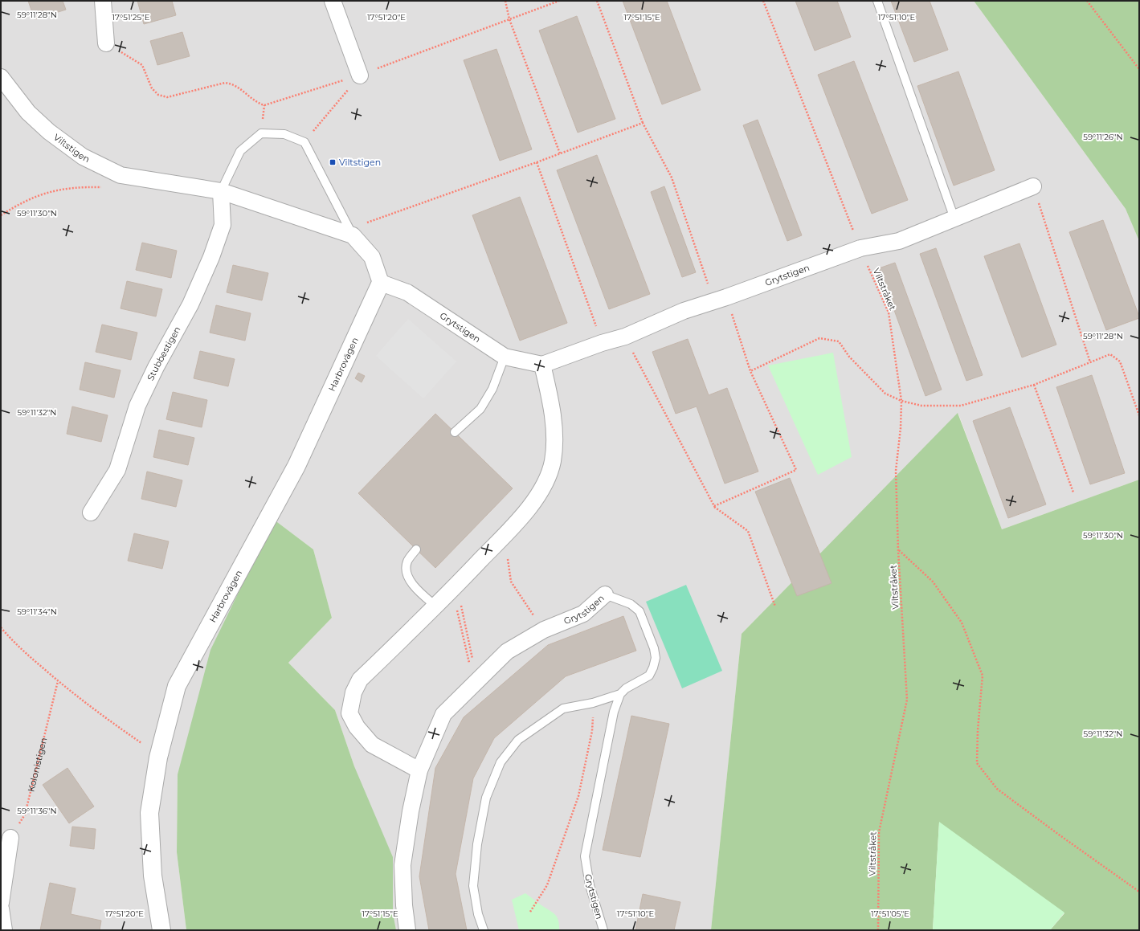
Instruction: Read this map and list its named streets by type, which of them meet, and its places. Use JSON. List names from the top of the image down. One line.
{"streets":{"street":["Viltstigen","Grytstigen","Stubbestigen","Harbrovägen"],"path":["Viltstråket","Kolonistigen"]},"crossings":[["Viltstigen","Grytstigen"],["Viltstigen","Stubbestigen"],["Viltstigen","Harbrovägen"],["Grytstigen","Viltstråket"],["Grytstigen","Harbrovägen"]],"places":{"transit":["Viltstigen"]},"coordinates":["59°11'28\"N","17°51'25\"E","17°51'20\"E","17°51'15\"E","17°51'10\"E","59°11'26\"N","59°11'30\"N","59°11'32\"N","59°11'34\"N","59°11'36\"N","17°51'05\"E"]}
